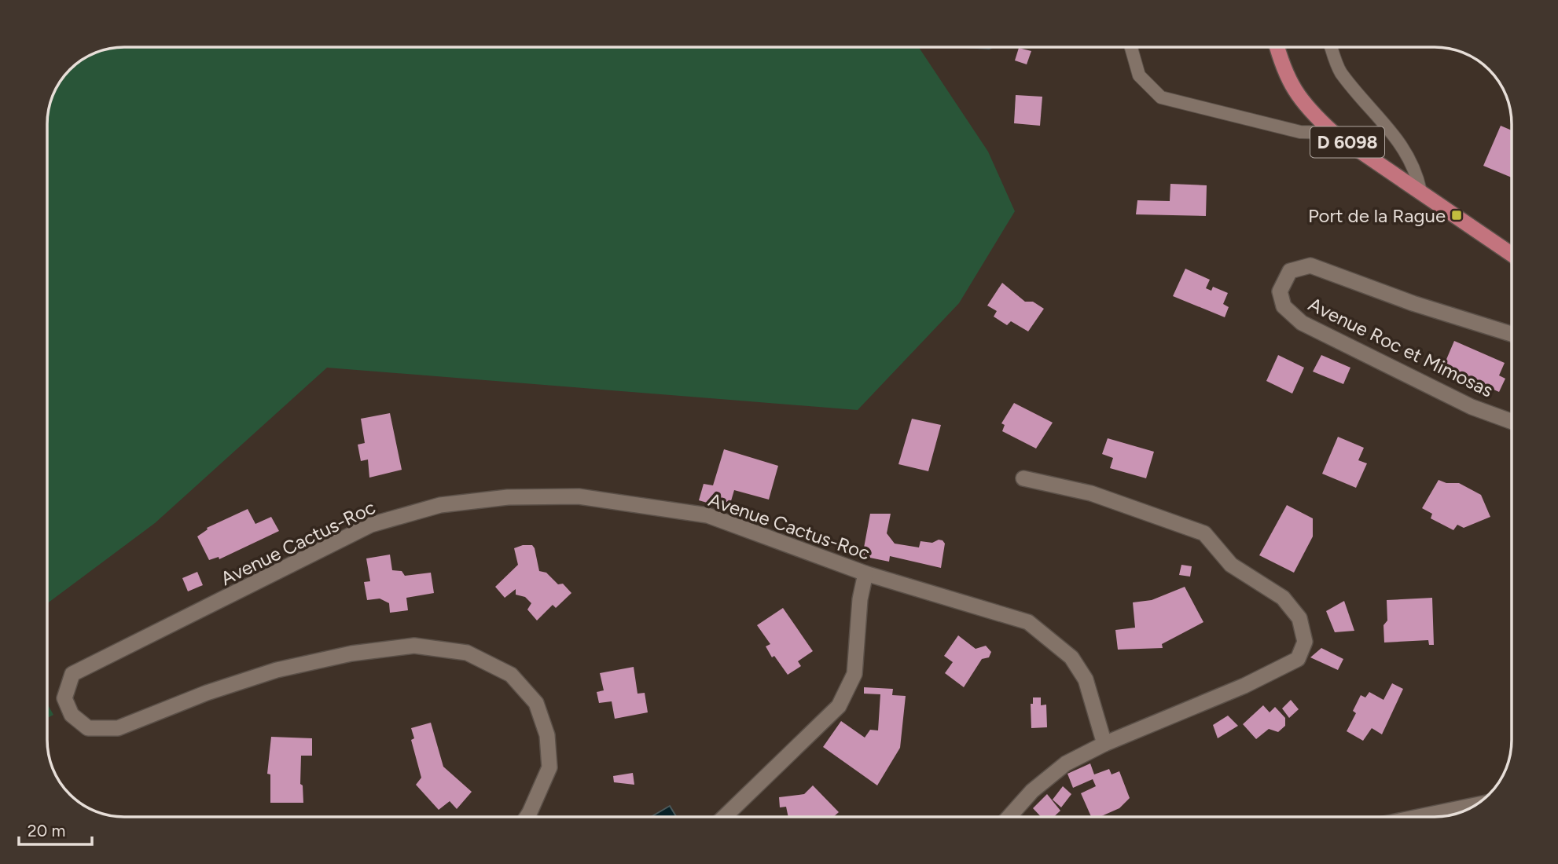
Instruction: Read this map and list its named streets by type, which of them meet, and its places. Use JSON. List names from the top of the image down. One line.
{"streets":{"main road":["D 6098"],"street":["Avenue Roc et Mimosas","Avenue Cactus-Roc"]},"places":{"transit":["Port de la Rague"]},"scale_bar":"20 m"}
